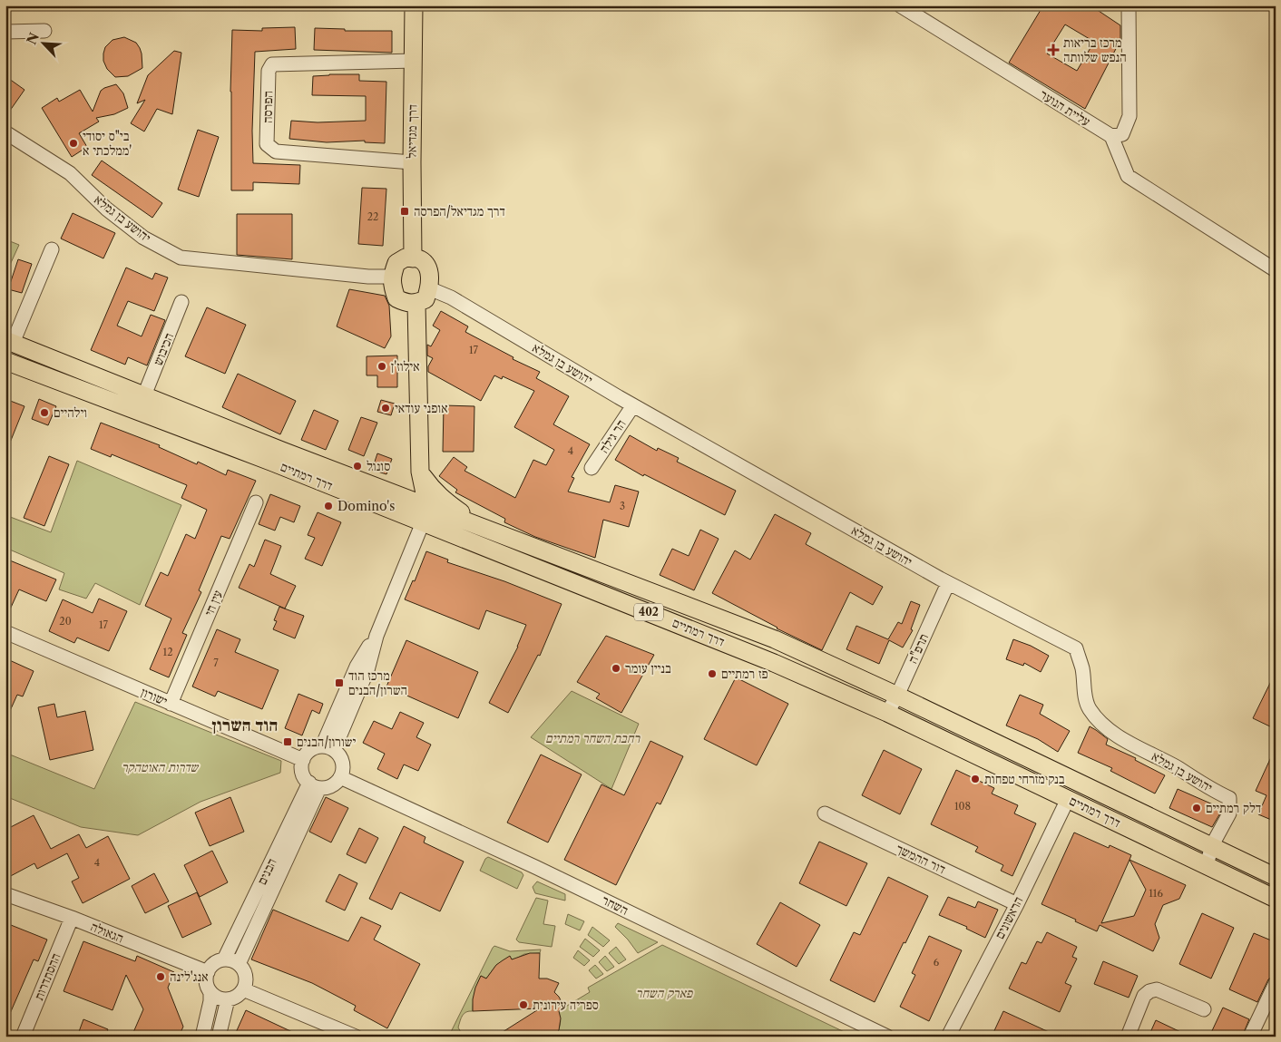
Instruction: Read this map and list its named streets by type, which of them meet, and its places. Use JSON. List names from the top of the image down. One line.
{"streets":{"main road":["דרך מגדיאל","דרך רמתיים","402"],"street":["הפרסה","עליית הנוער","יהושע בן גמלא","הכיבוש","הר גילה","עין חי","תרפ\"ה","ישורון","דור ההמשך","הבנים","השחר","הראשונים","הגאולה","ההסתדרות"]},"crossings":[["הפרסה","דרך מגדיאל"],["דרך מגדיאל","יהושע בן גמלא"],["יהושע בן גמלא","הר גילה"],["יהושע בן גמלא","דרך רמתיים"],["יהושע בן גמלא","תרפ\"ה"],["הכיבוש","דרך רמתיים"],["דרך רמתיים","תרפ\"ה"],["דרך רמתיים","הראשונים"],["עין חי","ישורון"],["ישורון","הבנים"],["ישורון","השחר"],["דור ההמשך","הראשונים"],["הבנים","השחר"],["הבנים","הגאולה"],["הגאולה","ההסתדרות"]],"districts":["הוד השרון"],"parks":["רחבת השחר רמתיים","שדרות האוטהקר","פארק השחר"],"places":{"health":["מרכז בריאות הנפש שלוותה"],"other":["בי\"ס יסודי ממלכתי א'","אילוז'ן","אופני עודאי","וילהיים","סונול","Domino's","בניין עומר","פז רמתיים","בנק מזרחי טפחות","דלק רמתיים","אנג'לינה","ספריה עירונית"],"transit":["דרך מגדיאל/הפרסה","מרכז הוד השרון/הבנים","ישורון/הבנים"]},"house_numbers":["22","17","4","3","20","17","12","7","108","4","116","6"],"north":"top left"}
